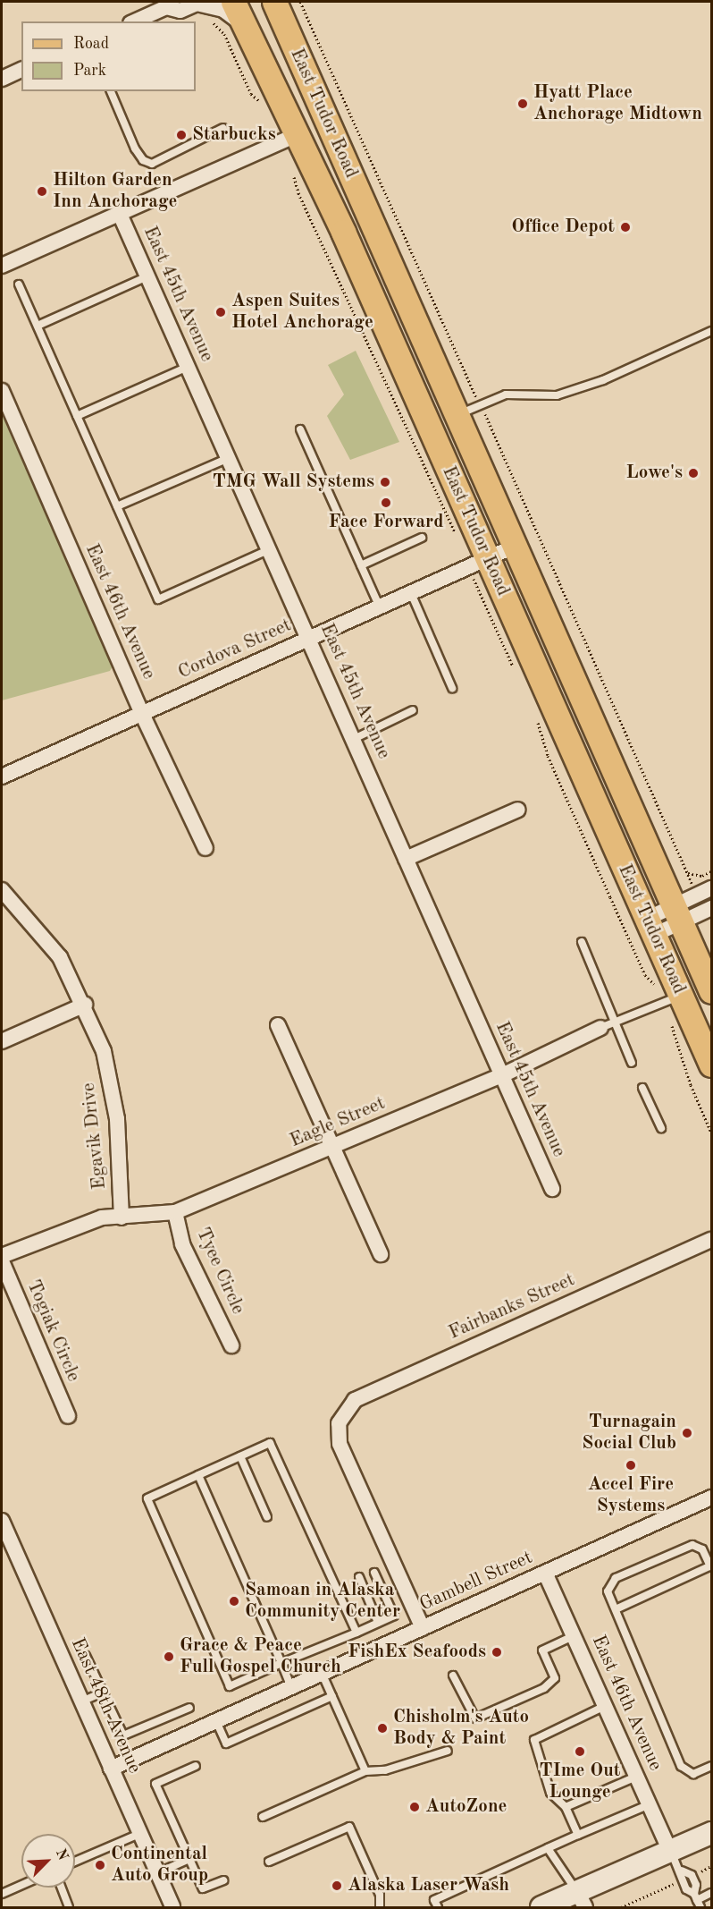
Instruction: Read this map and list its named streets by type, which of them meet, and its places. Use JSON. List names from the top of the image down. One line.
{"streets":{"main road":["East Tudor Road"],"street":["East 45th Avenue","East 46th Avenue","Cordova Street","Eagle Street","Egavik Drive","Tyee Circle","Fairbanks Street","Togiak Circle","Gambell Street","East 48th Avenue"]},"crossings":[["East Tudor Road","Cordova Street"],["East Tudor Road","Eagle Street"],["East 45th Avenue","Cordova Street"],["East 45th Avenue","Eagle Street"],["East 46th Avenue","Cordova Street"],["East 46th Avenue","Gambell Street"],["Eagle Street","Egavik Drive"],["Eagle Street","Tyee Circle"],["Fairbanks Street","Gambell Street"],["Gambell Street","East 48th Avenue"]],"places":["Hyatt Place Anchorage Midtown","Starbucks","Hilton Garden Inn Anchorage","Office Depot","Aspen Suites Hotel Anchorage","Lowe's","TMG Wall Systems","Face Forward","Turnagain Social Club","Accel Fire Systems","Samoan in Alaska Community Center","FishEx Seafoods","Grace & Peace Full Gospel Church","Chisholm's Auto Body & Paint","TIme Out Lounge","AutoZone","Continental Auto Group","Alaska Laser Wash"],"legend":["Road","Park"],"north":"top right"}
